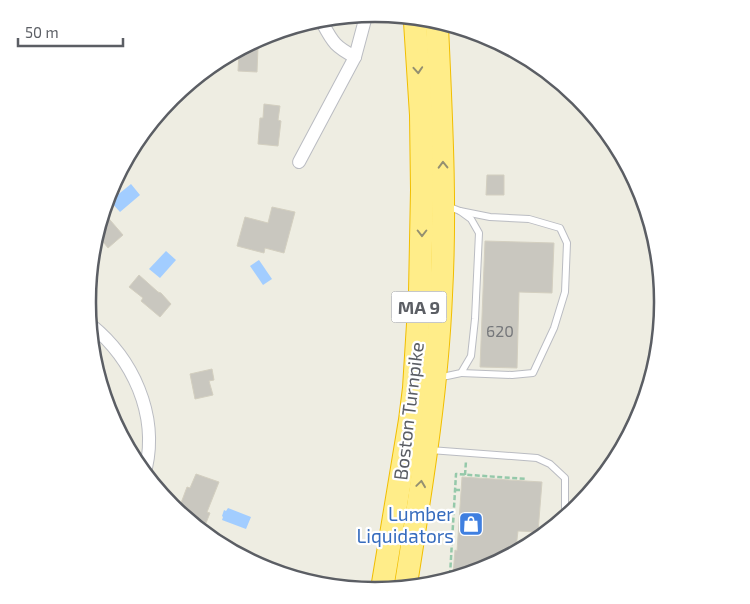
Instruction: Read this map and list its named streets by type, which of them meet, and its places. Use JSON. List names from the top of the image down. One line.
{"streets":{"highway":["MA 9","Boston Turnpike"]},"places":{"shop":["Lumber Liquidators"]},"house_numbers":["620"],"scale_bar":"50 m"}
